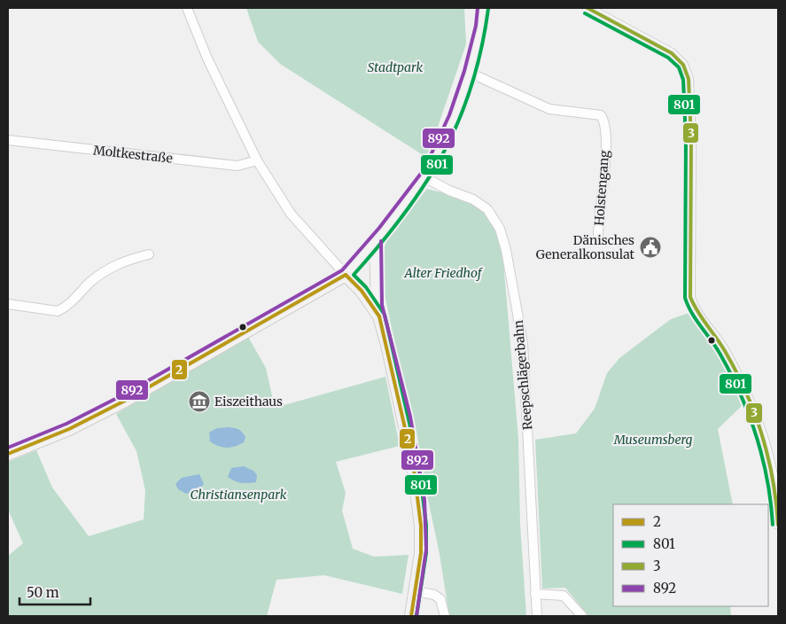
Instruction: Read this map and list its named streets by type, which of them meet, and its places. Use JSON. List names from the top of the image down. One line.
{"streets":{"street":["Moltkestraße","Holstengang","Reepschlägerbahn"]},"parks":["Stadtpark","Alter Friedhof","Museumsberg","Christiansenpark"],"places":{"public building":["Dänisches Generalkonsulat"],"museum":["Eiszeithaus"]},"lines":["transit line 3","transit line 892","transit line 801","transit line 2"],"legend":["2","801","3","892"],"scale_bar":"50 m"}
